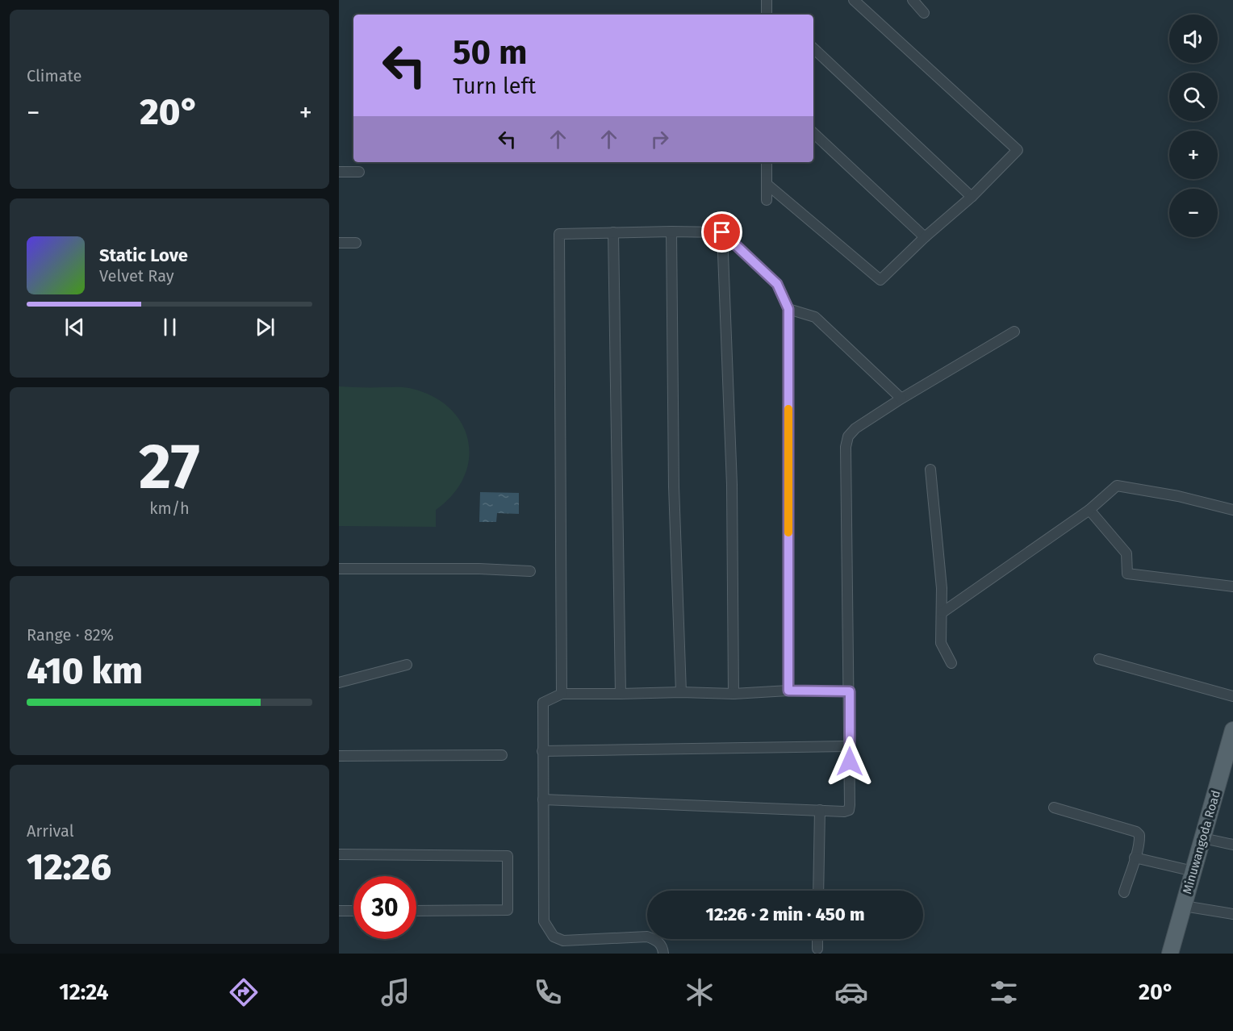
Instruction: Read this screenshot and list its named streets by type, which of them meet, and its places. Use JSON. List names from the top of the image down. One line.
{"streets":{"main road":["Minuwangoda Road"]},"page":{"tile":["Climate",["27","km/h"],["Range · 82%","410 km"],["Arrival","12:26"]],"map_buttons":["+","−"],"turn":["50 m","Turn left"],"heat":["−","20°","+"],"song":["Static Love","Velvet Ray"],"limit":"30","trip":"12:26 · 2 min · 450 m","tabs":["12:24","20°"]}}
